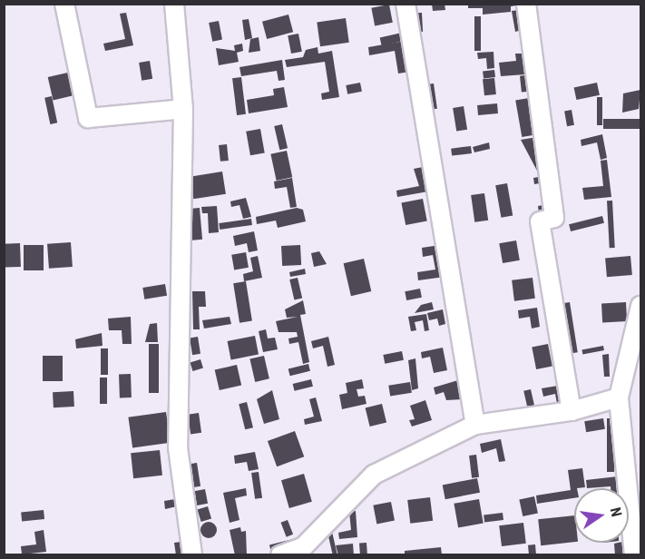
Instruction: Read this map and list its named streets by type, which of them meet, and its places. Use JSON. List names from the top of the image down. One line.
{"north":"right"}
